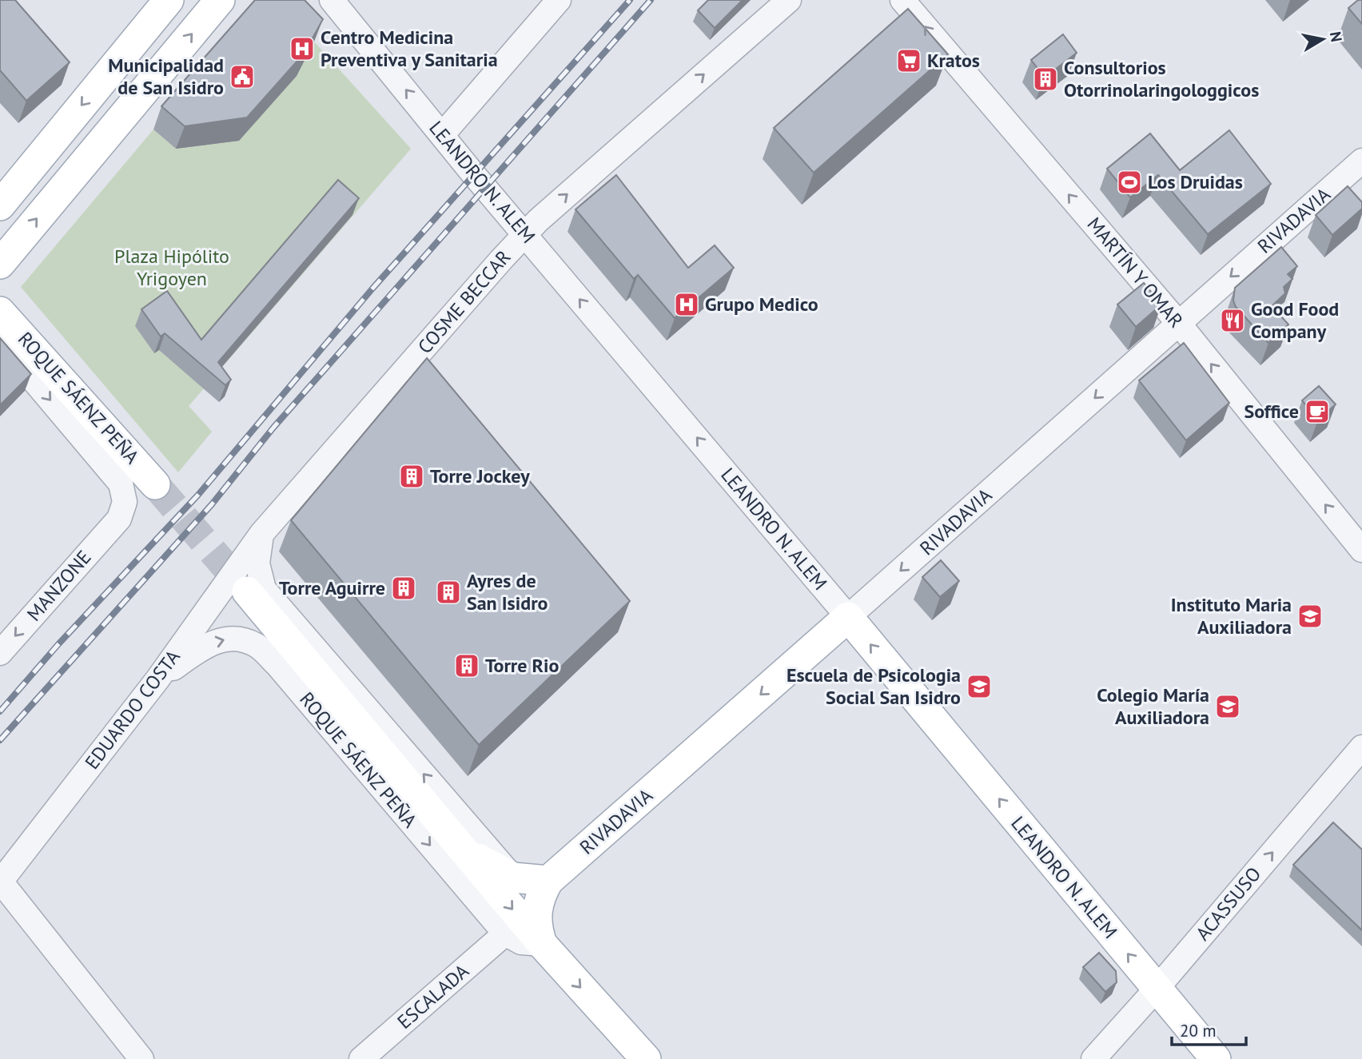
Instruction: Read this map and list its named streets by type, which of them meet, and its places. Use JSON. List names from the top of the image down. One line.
{"streets":{"main road":["LEANDRO N. ALEM","RIVADAVIA","ROQUE SÁENZ PEÑA"],"street":["MARTÍN Y OMAR","COSME BECCAR","MANZONE","EDUARDO COSTA","ACASSUSO","ESCALADA"]},"crossings":[["LEANDRO N. ALEM","RIVADAVIA"],["LEANDRO N. ALEM","COSME BECCAR"],["LEANDRO N. ALEM","ACASSUSO"],["RIVADAVIA","MARTÍN Y OMAR"],["RIVADAVIA","ROQUE SÁENZ PEÑA"],["COSME BECCAR","ROQUE SÁENZ PEÑA"],["COSME BECCAR","EDUARDO COSTA"],["ROQUE SÁENZ PEÑA","MANZONE"],["ROQUE SÁENZ PEÑA","EDUARDO COSTA"],["ROQUE SÁENZ PEÑA","ESCALADA"]],"one_way":["LEANDRO N. ALEM","RIVADAVIA","MARTÍN Y OMAR","MANZONE","ACASSUSO"],"parks":["Plaza Hipólito Yrigoyen"],"places":{"hospital":["Centro Medicina Preventiva y Sanitaria","Grupo Medico"],"supermarket":["Kratos"],"public building":["Municipalidad de San Isidro"],"building":["Consultorios Otorrinolaringologgicos","Torre Jockey","Torre Aguirre","Ayres de San Isidro","Torre Rio"],"sports":["Los Druidas"],"restaurant":["Good Food Company"],"cafe":["Soffice"],"school or university":["Instituto Maria Auxiliadora","Escuela de Psicologia Social San Isidro","Colegio María Auxiliadora"]},"scale_bar":"20 m","north":"right"}
